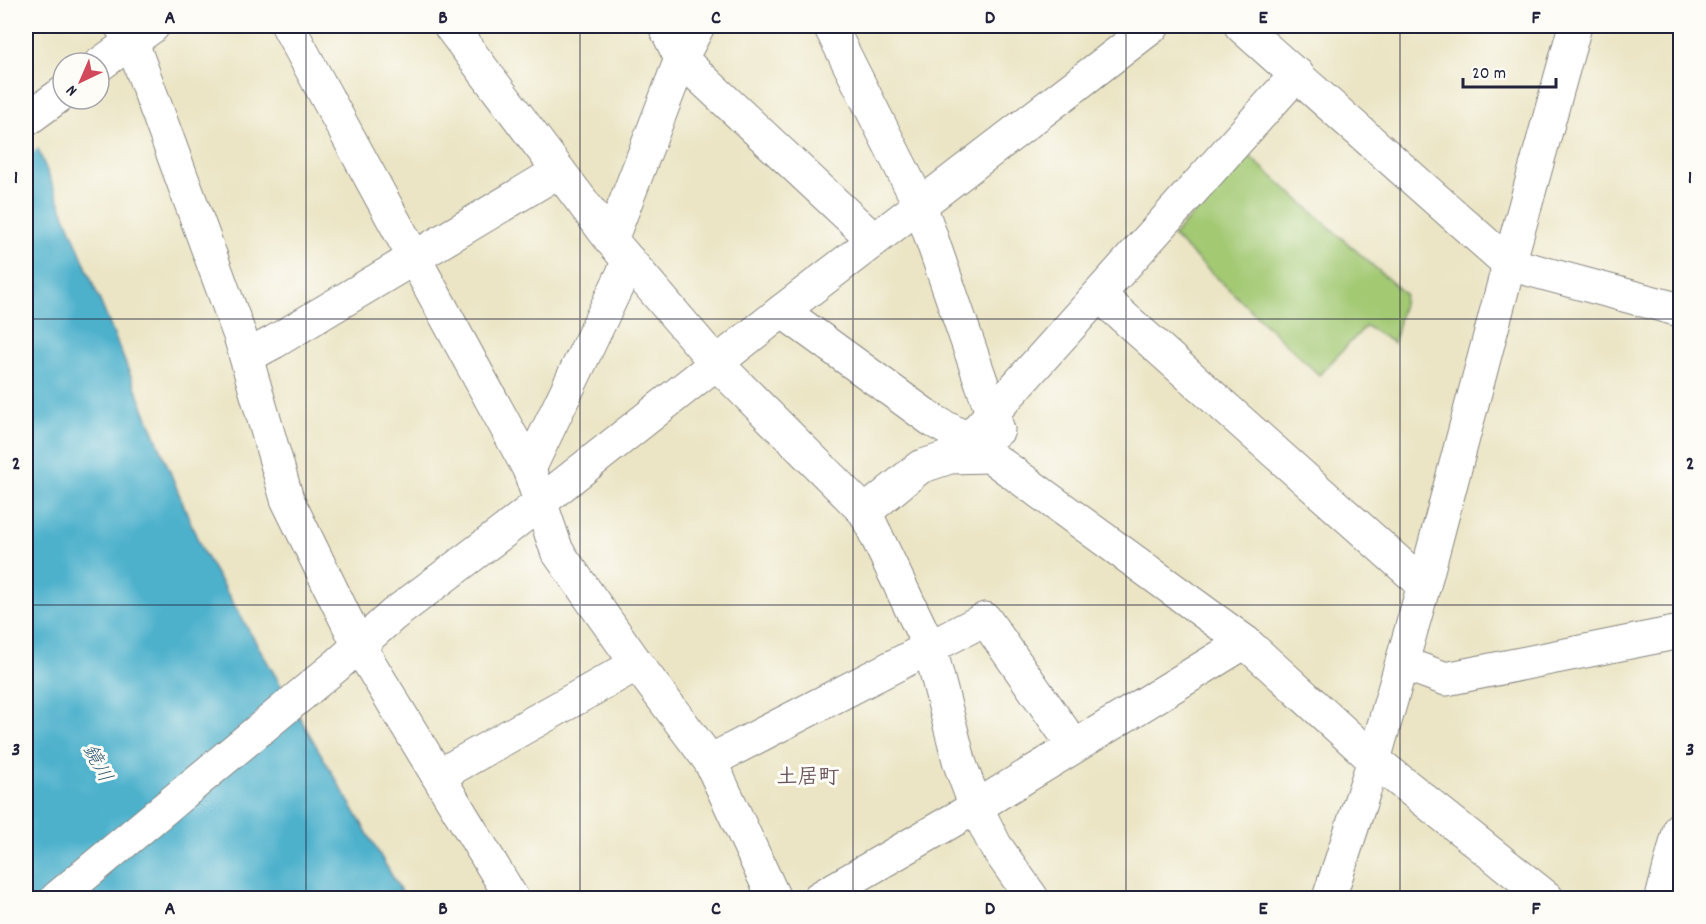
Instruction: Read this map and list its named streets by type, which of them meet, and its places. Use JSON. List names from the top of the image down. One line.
{"districts":["土居町"],"water":["鏡川"],"scale_bar":"20 m","north":"bottom left","grid":{"columns":["A","B","C","D","E","F"],"rows":["1","2","3"]}}
